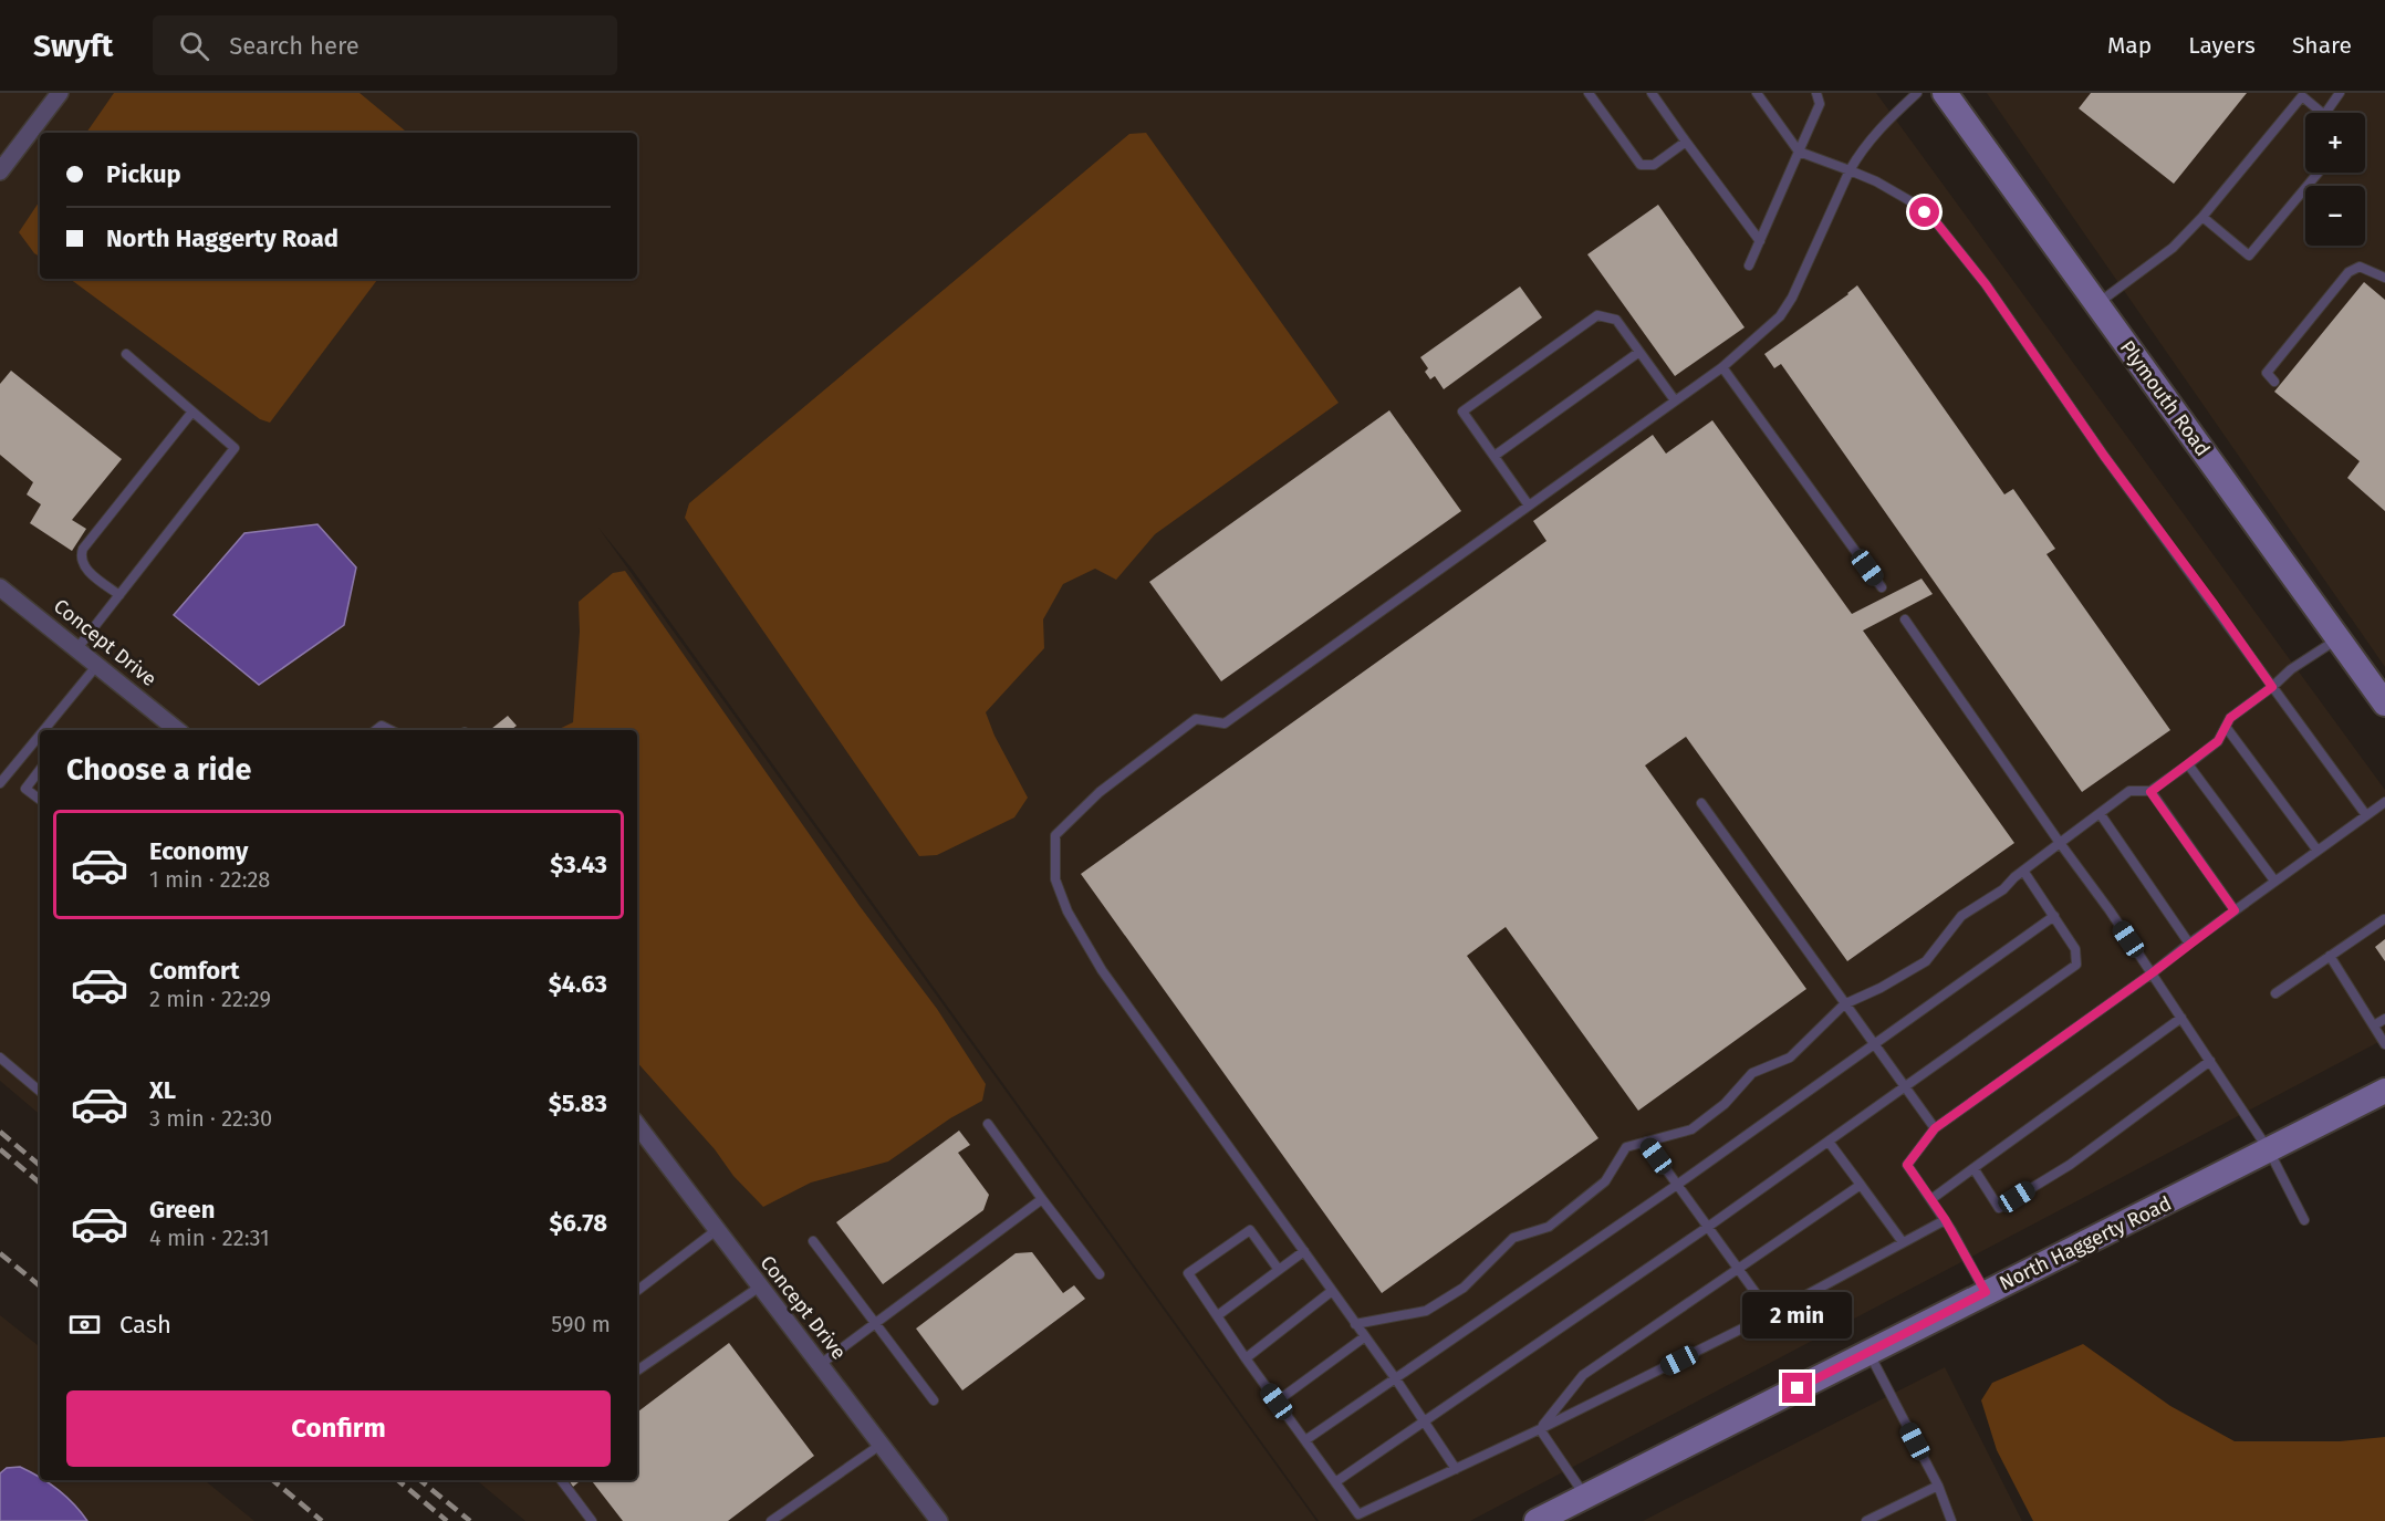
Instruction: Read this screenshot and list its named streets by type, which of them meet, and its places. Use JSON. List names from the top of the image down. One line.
{"streets":{"street":["Plymouth Road","Concept Drive","North Haggerty Road"]},"page":{"header":"Swyft","search":"Search here","nav":["Map","Layers","Share"],"map_buttons":["+","−"],"banner":["Pickup","North Haggerty Road"],"heading":"Choose a ride","list":[{"name":"Economy","note":"1 min · 22:28","value":"$3.43"},{"name":"Comfort","note":"2 min · 22:29","value":"$4.63"},{"name":"XL","note":"3 min · 22:30","value":"$5.83"},{"name":"Green","note":"4 min · 22:31","value":"$6.78"}],"pay":["Cash","590 m"],"bubble":"2 min","buttons":"Confirm"}}
